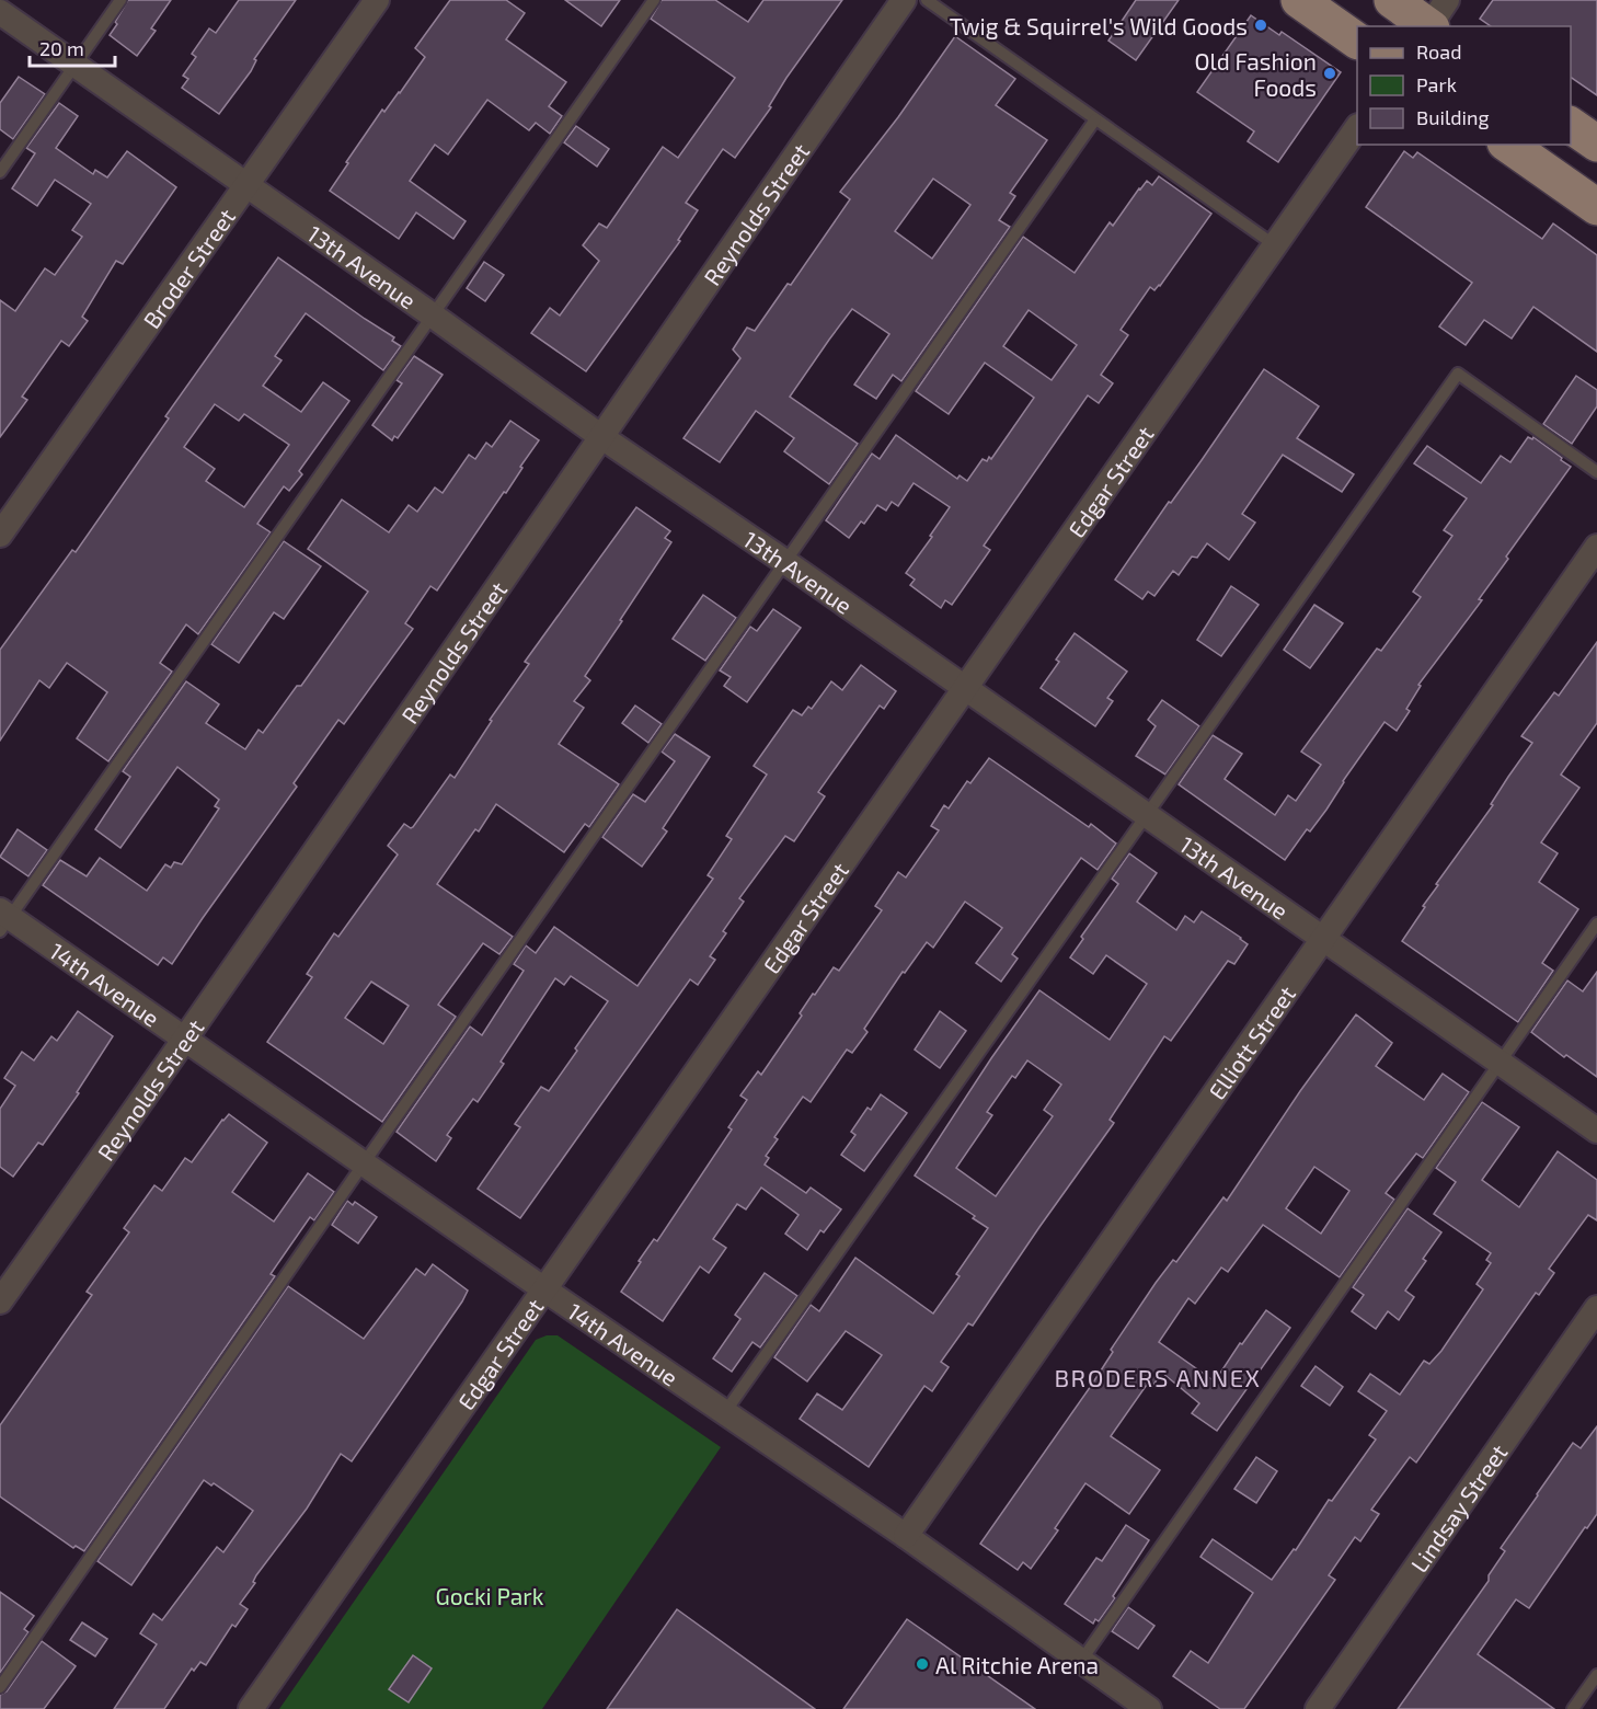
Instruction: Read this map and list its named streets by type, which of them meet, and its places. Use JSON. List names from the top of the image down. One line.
{"streets":{"street":["Reynolds Street","13th Avenue","Broder Street","Edgar Street","14th Avenue","Elliott Street","Lindsay Street"]},"crossings":[["Reynolds Street","13th Avenue"],["Reynolds Street","14th Avenue"],["13th Avenue","Broder Street"],["13th Avenue","Edgar Street"],["13th Avenue","Elliott Street"],["Edgar Street","14th Avenue"],["14th Avenue","Elliott Street"]],"districts":["BRODERS ANNEX"],"parks":["Gocki Park"],"places":["Twig & Squirrel's Wild Goods","Old Fashion Foods","Al Ritchie Arena"],"legend":["Road","Park","Building"],"scale_bar":"20 m"}
